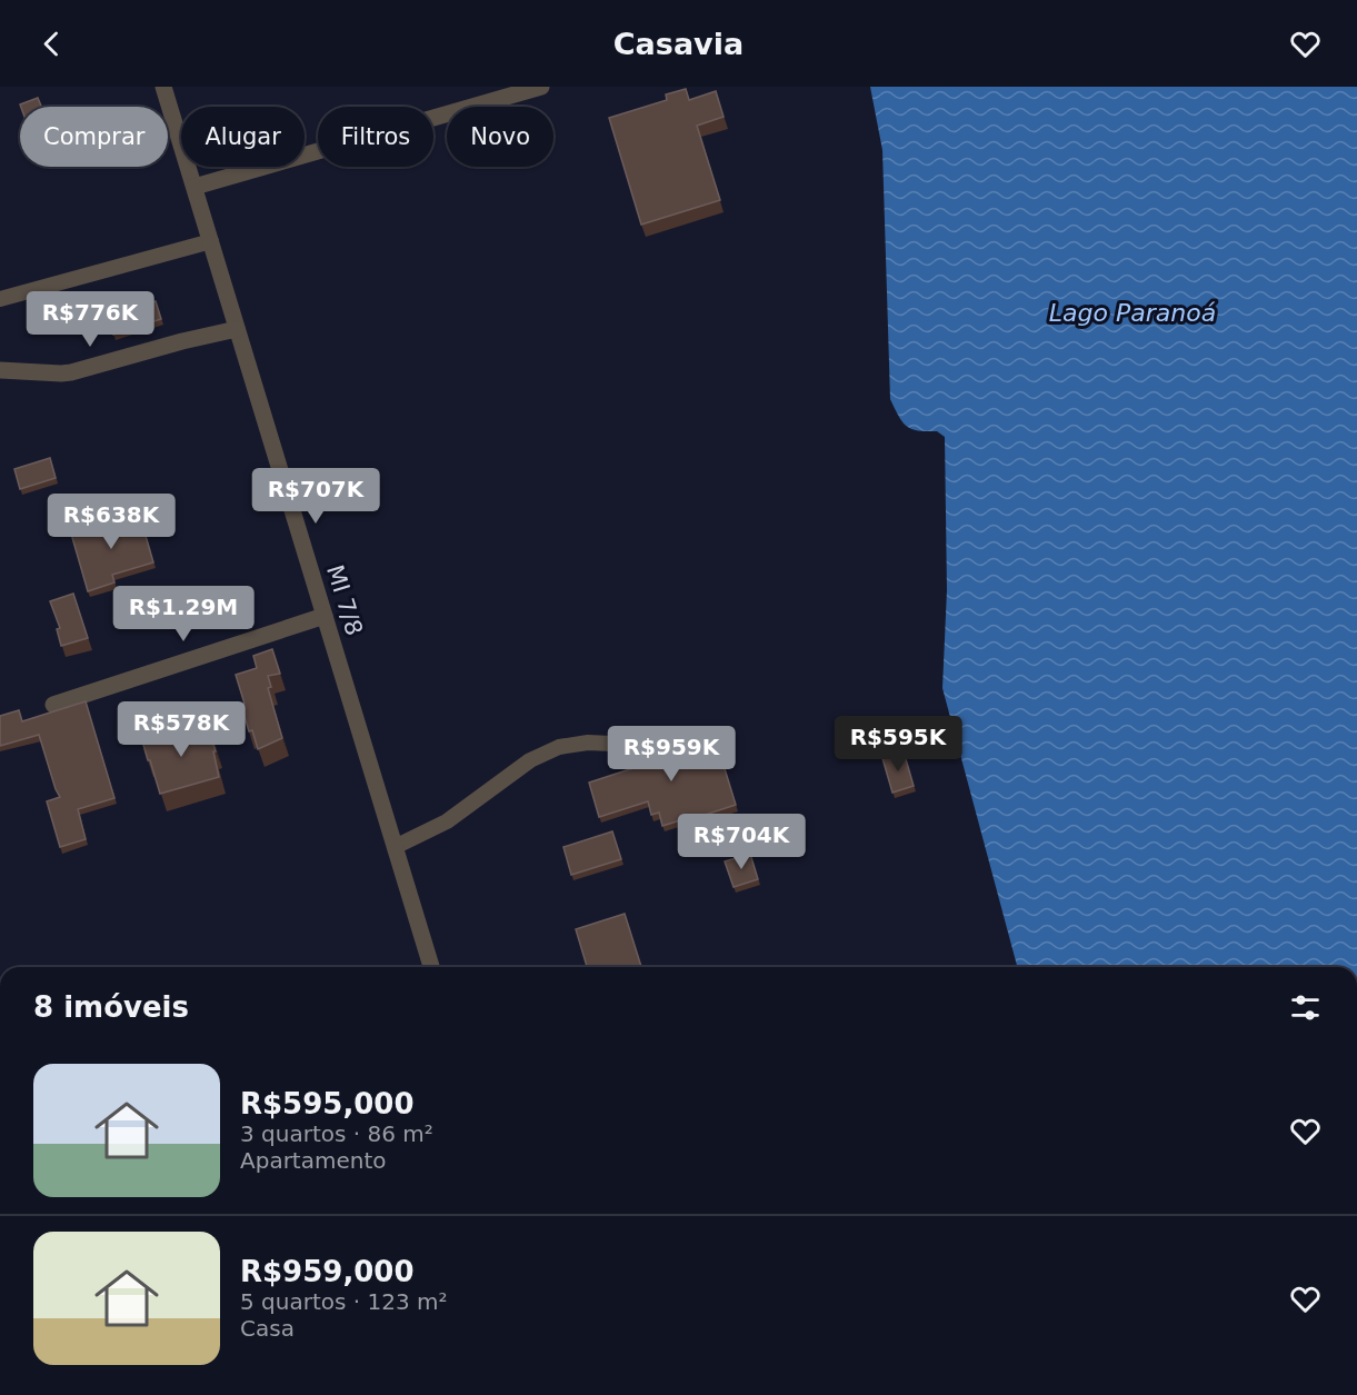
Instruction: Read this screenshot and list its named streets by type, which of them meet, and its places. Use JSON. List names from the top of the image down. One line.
{"streets":{"street":["MI 7/8"]},"water":["Lago Paranoá"],"page":{"header":"Casavia","chip":["Comprar","Alugar","Filtros","Novo"],"price":["R$776K","R$707K","R$638K","R$1.29M","R$578K","R$595K","R$959K","R$704K"],"heading":"8 imóveis","list":[{"name":"R$595,000","note":"3 quartos · 86 m² · Apartamento"},{"name":"R$959,000","note":"5 quartos · 123 m² · Casa"}]}}
